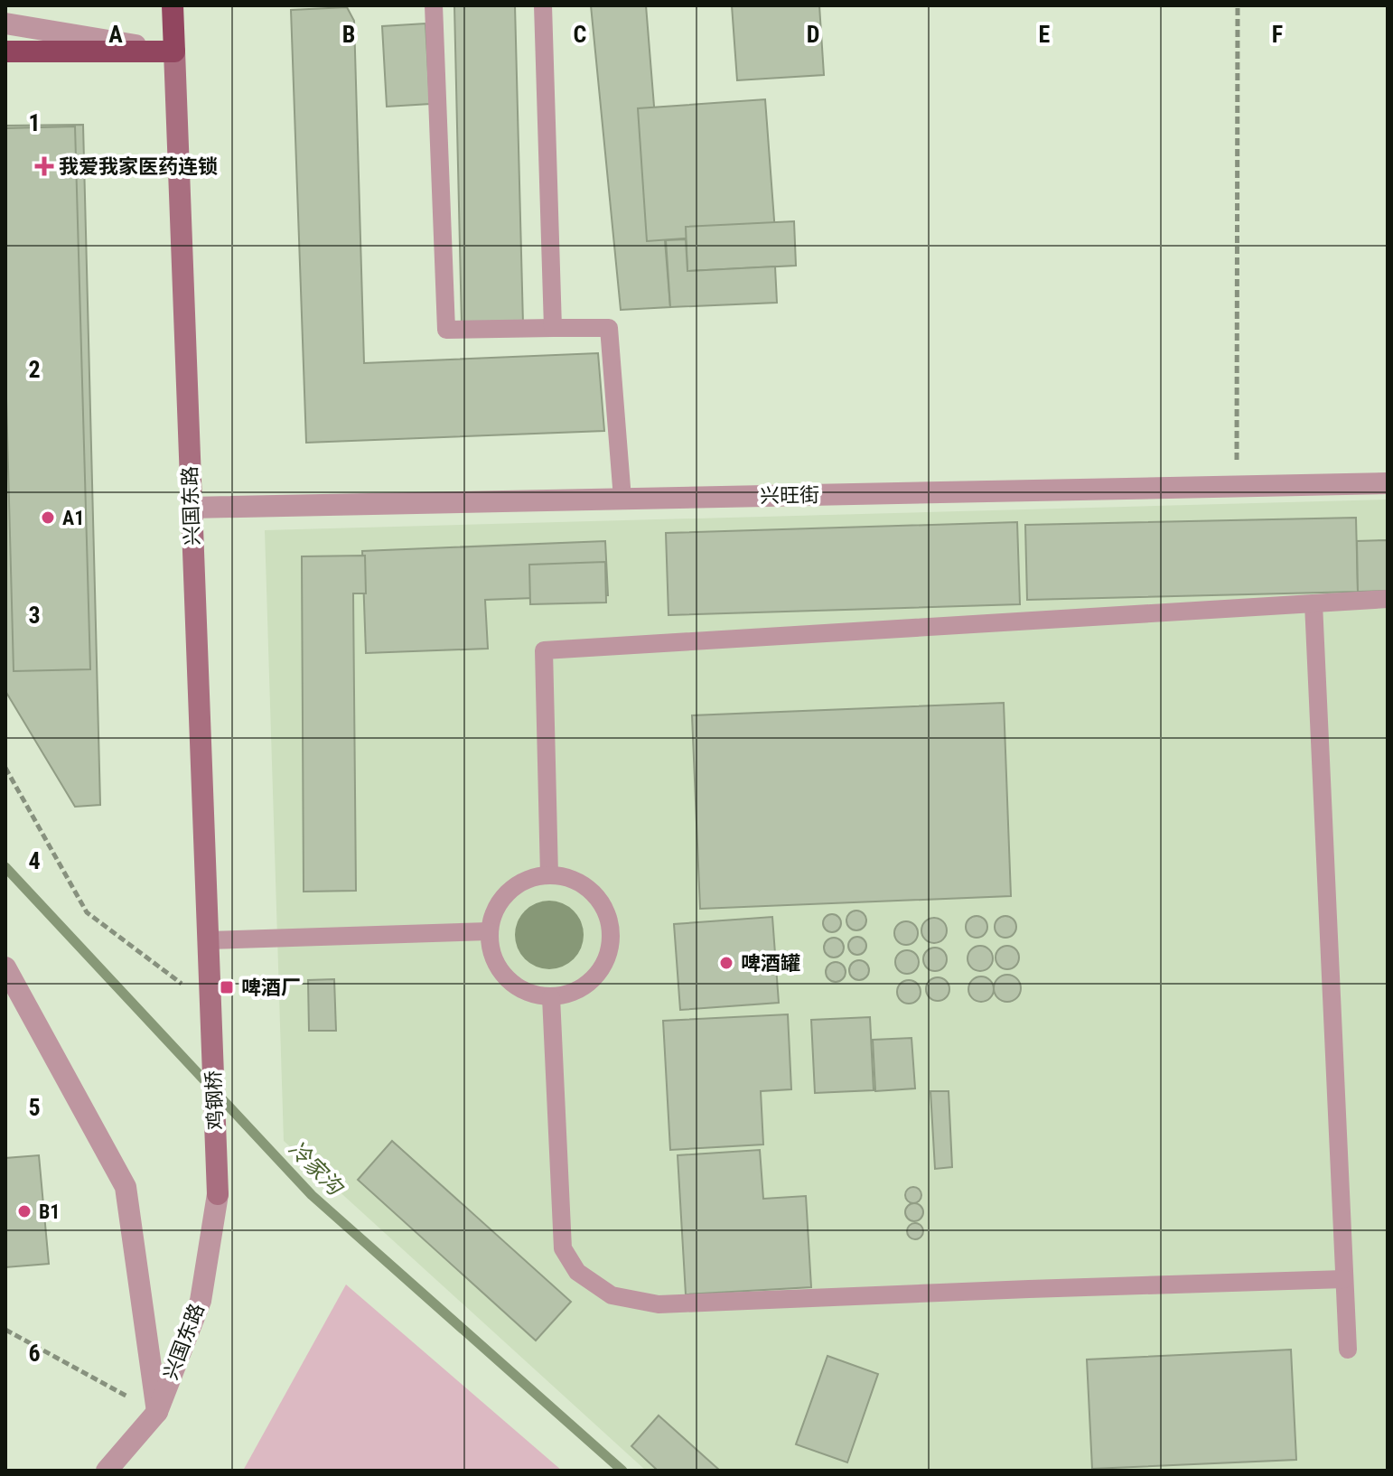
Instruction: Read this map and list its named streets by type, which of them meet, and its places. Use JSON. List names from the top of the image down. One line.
{"streets":{"highway":["兴国东路"],"main road":["鸡钢桥"],"street":["兴旺街"]},"crossings":[["兴旺街","兴国东路"],["兴国东路","鸡钢桥"]],"water":["冷家沟"],"places":{"health":["我爱我家医药连锁"],"other":["A1","啤酒罐","B1"],"transit":["啤酒厂"]},"grid":{"columns":["A","B","C","D","E","F"],"rows":["1","2","3","4","5","6"]}}
